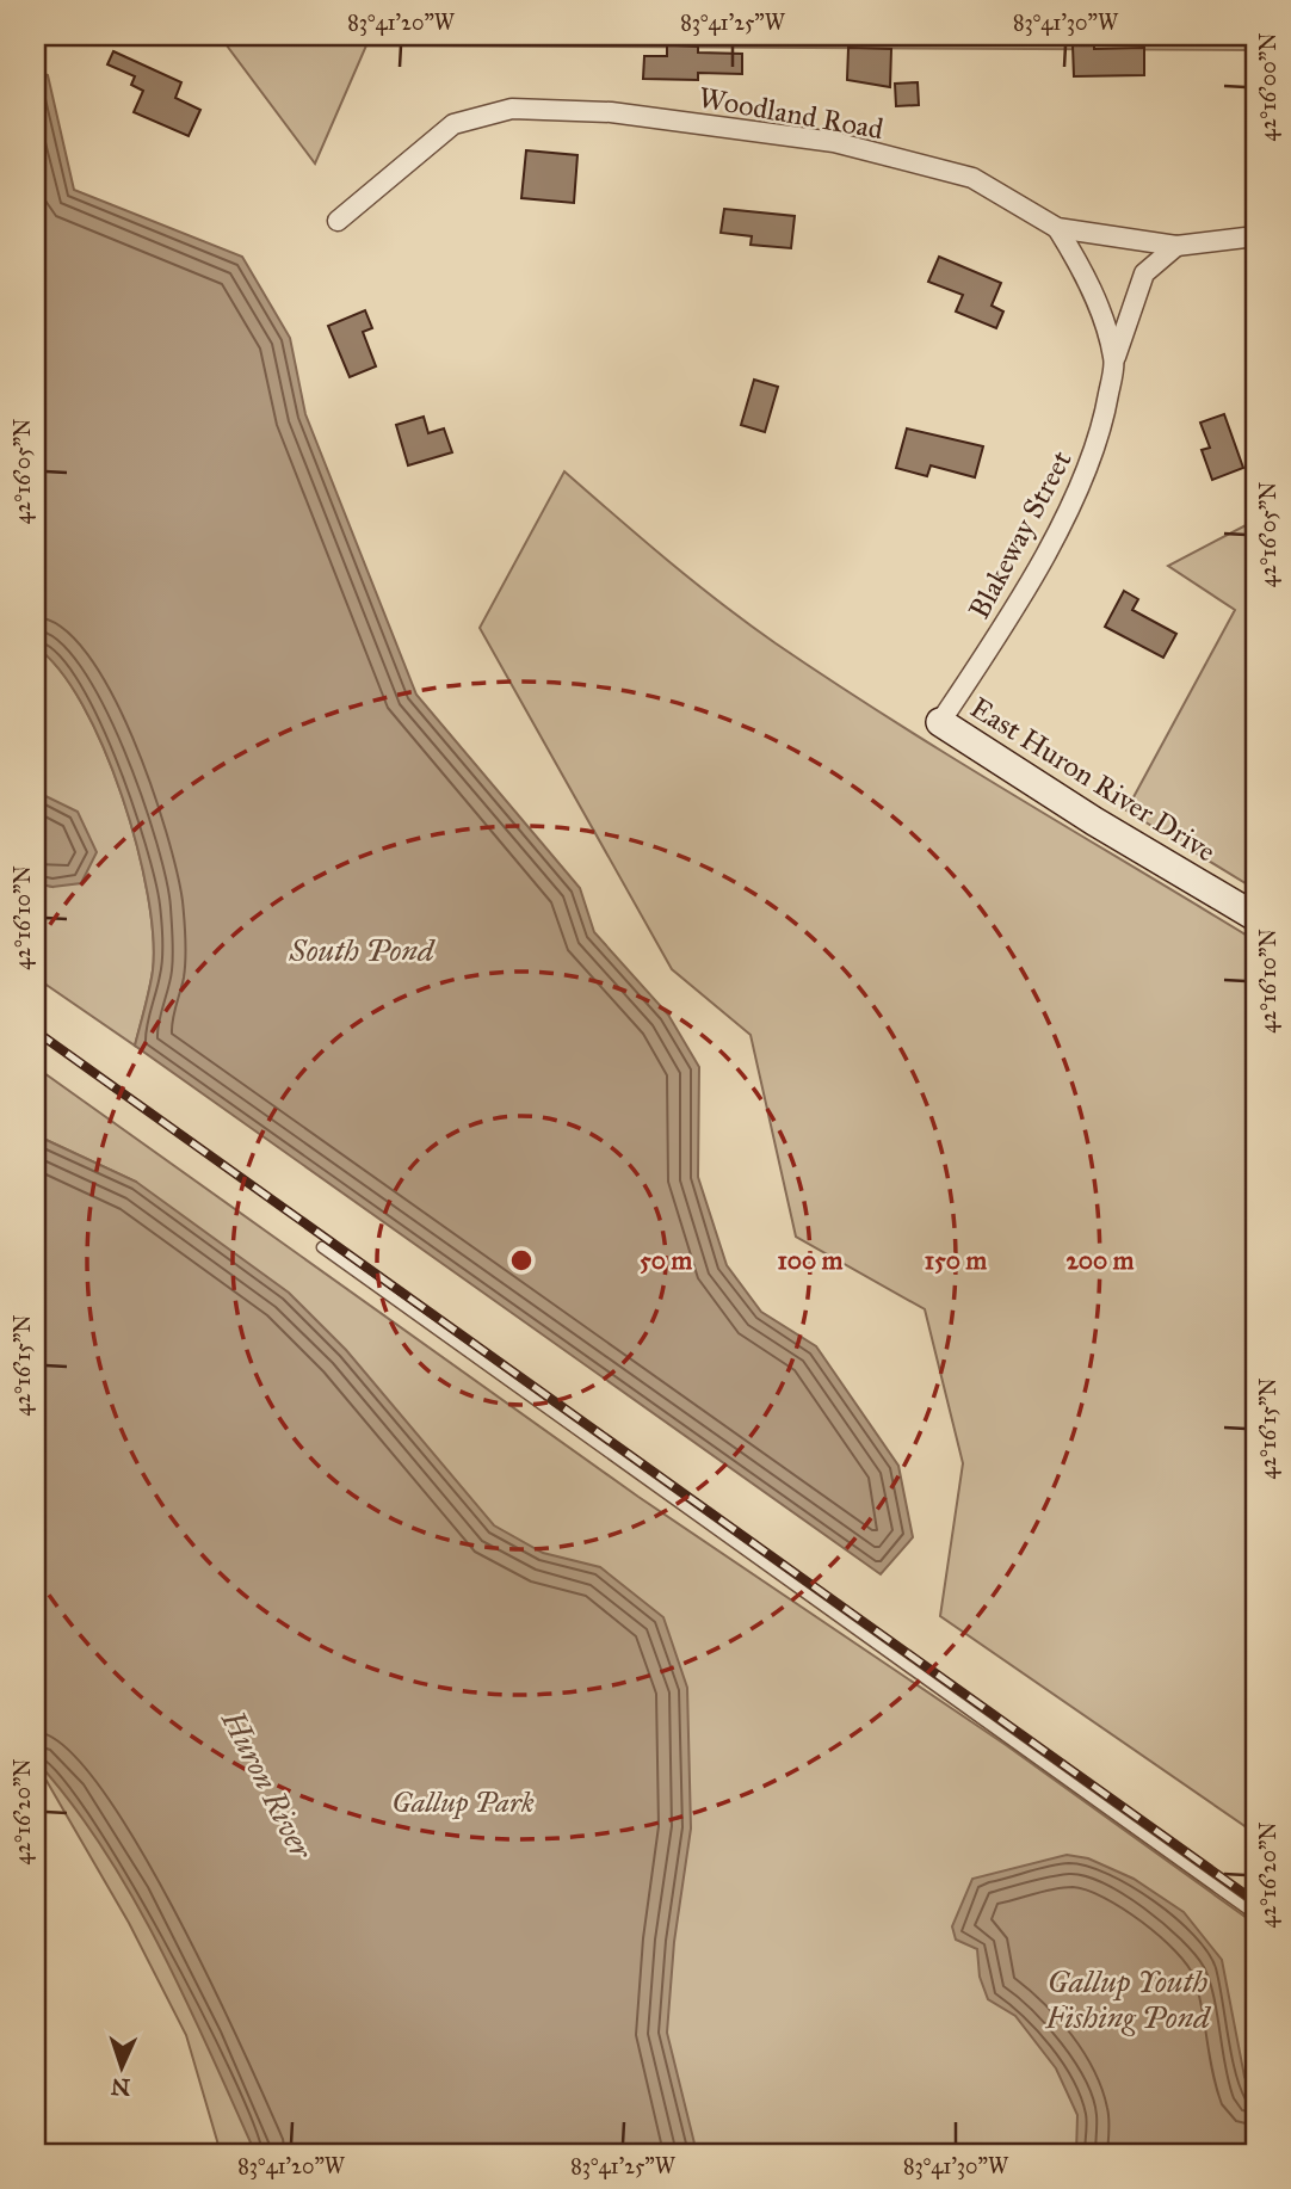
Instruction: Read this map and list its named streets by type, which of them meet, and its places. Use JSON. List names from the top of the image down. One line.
{"streets":{"main road":["East Huron River Drive"],"street":["Woodland Road","Blakeway Street"]},"crossings":[["Woodland Road","Blakeway Street"],["Blakeway Street","East Huron River Drive"]],"water":["South Pond","Huron River","Gallup Youth Fishing Pond"],"parks":["Gallup Park"],"north":"bottom","coordinates":["83°41'20\"W","83°41'25\"W","83°41'30\"W","42°16'00\"N","42°16'05\"N","42°16'10\"N","42°16'15\"N","42°16'20\"N"],"rings":["50 m","100 m","150 m","200 m"]}
